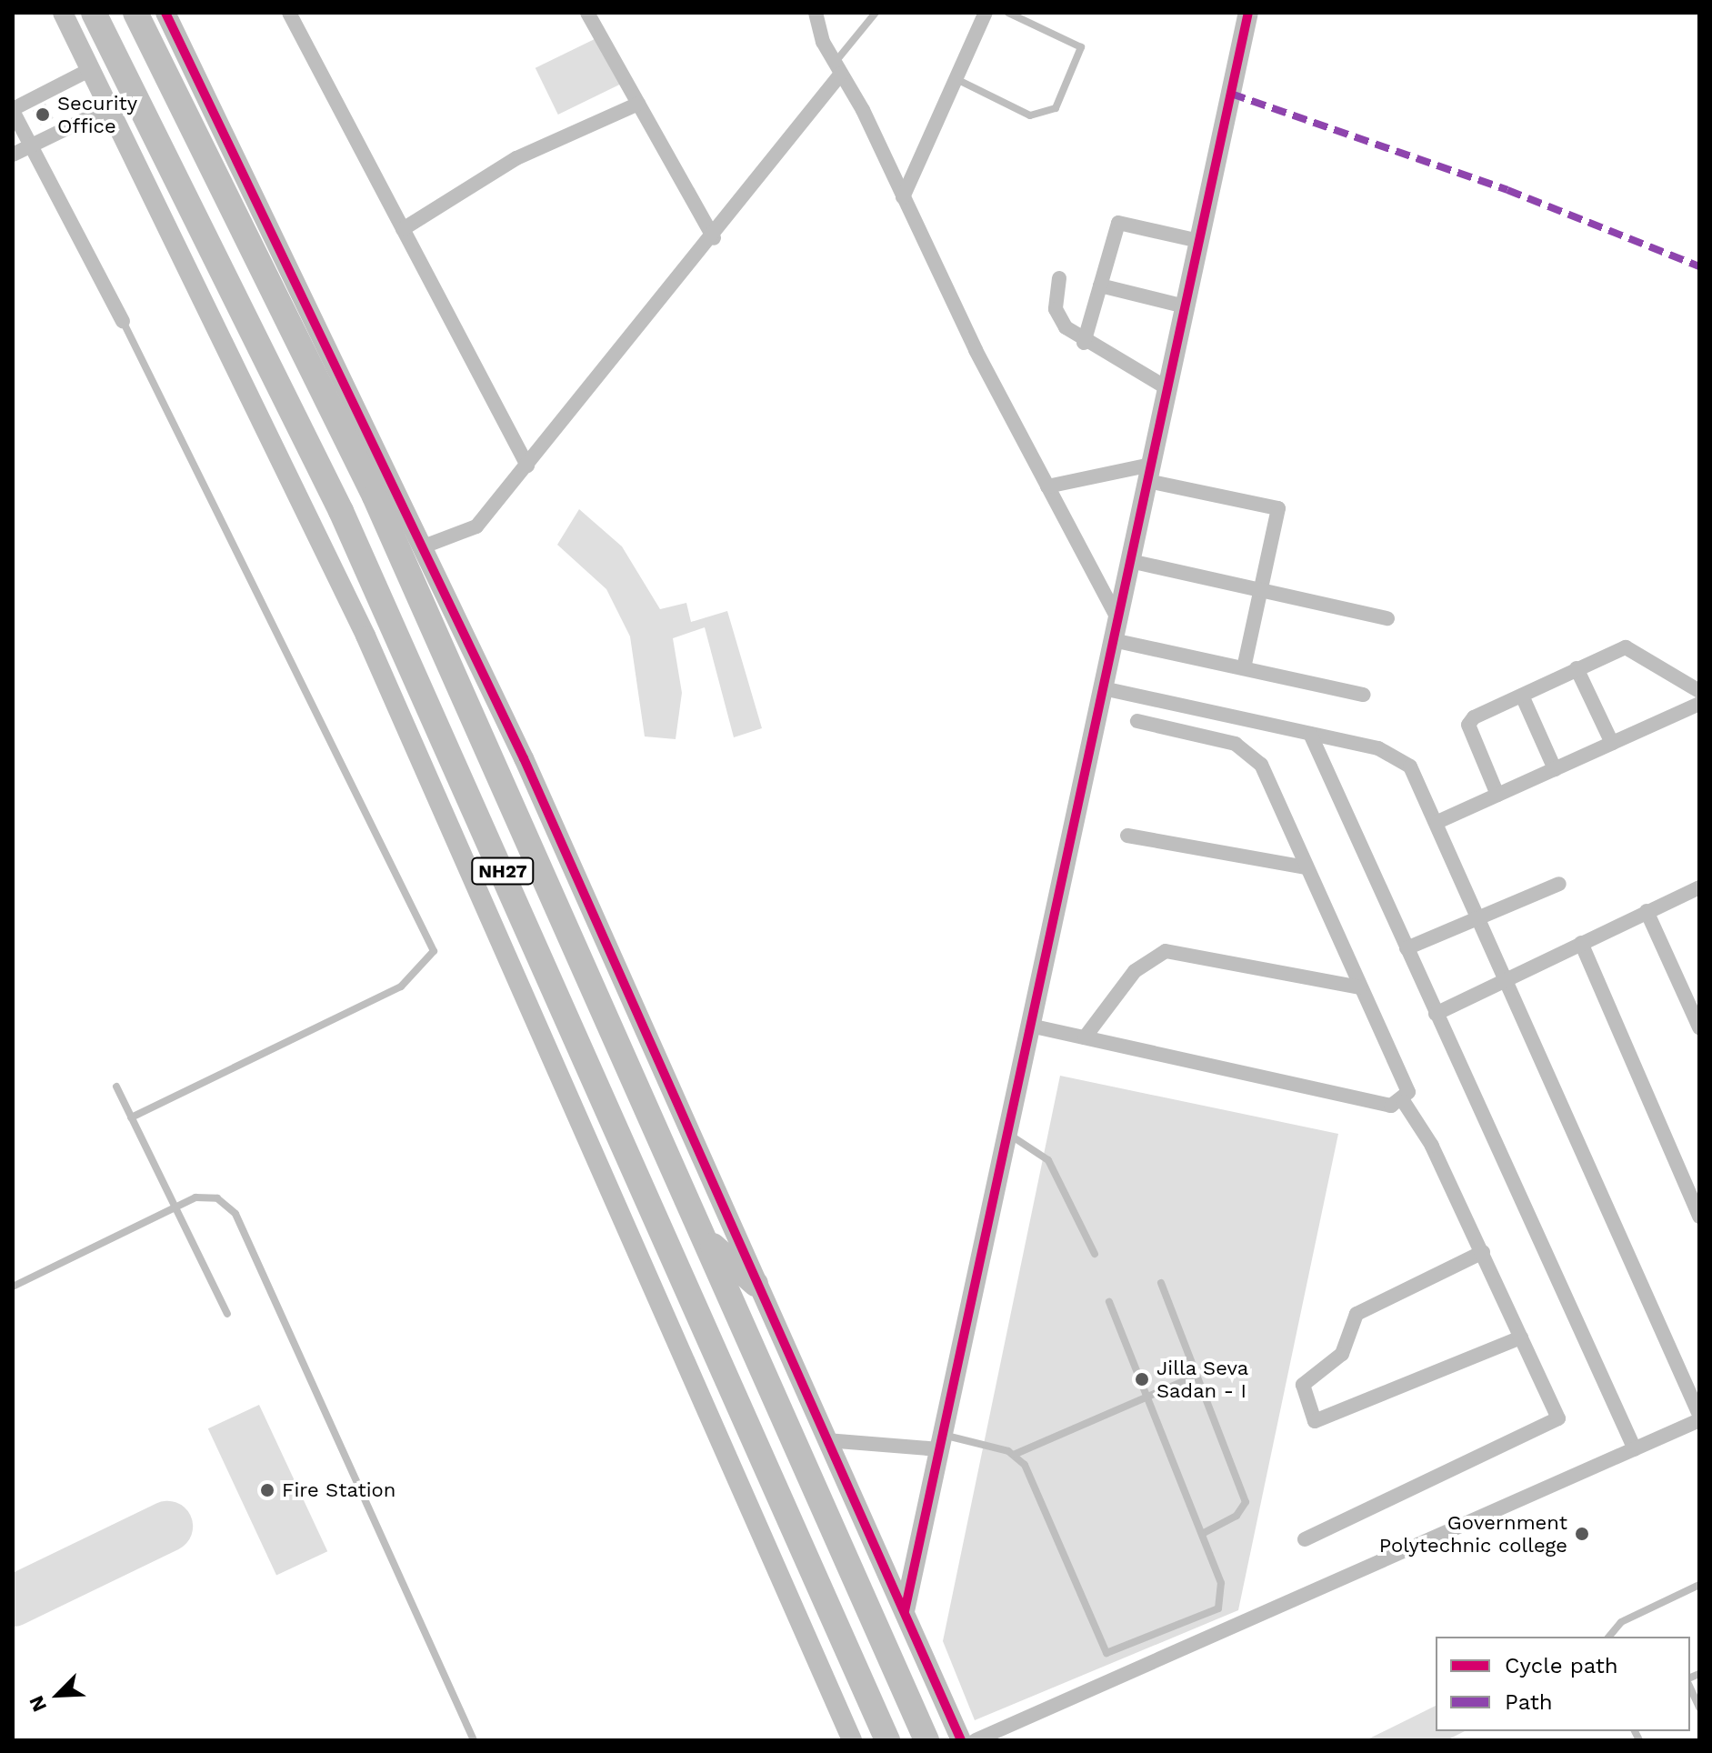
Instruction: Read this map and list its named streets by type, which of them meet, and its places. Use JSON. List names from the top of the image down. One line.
{"streets":{"highway":["NH27"]},"places":["Security Office","Jilla Seva Sadan - I","Fire Station","Government Polytechnic college"],"legend":["Cycle path","Path"],"north":"bottom left"}
